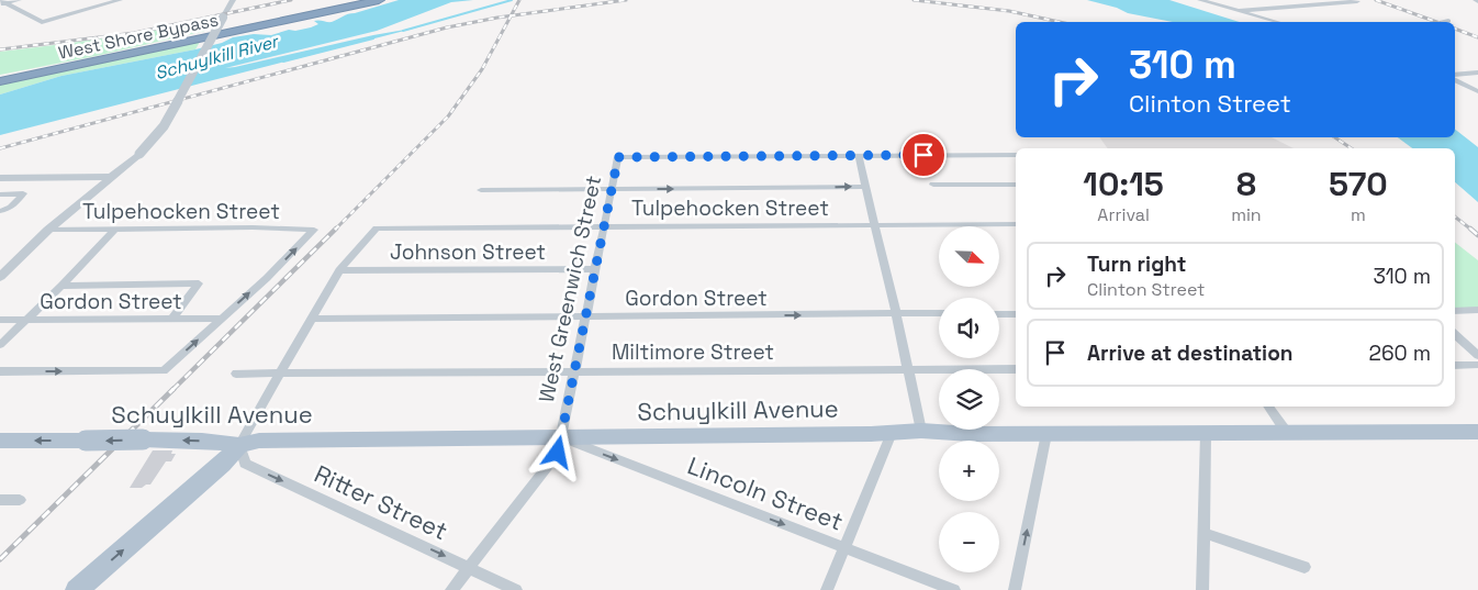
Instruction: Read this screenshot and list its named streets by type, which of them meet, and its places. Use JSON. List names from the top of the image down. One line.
{"streets":{"highway":["West Shore Bypass"],"main road":["Schuylkill Avenue"],"street":["Tulpehocken Street","Johnson Street","West Greenwich Street","Gordon Street","Miltimore Street","Lincoln Street","Ritter Street"]},"crossings":[["Tulpehocken Street","Johnson Street"],["Tulpehocken Street","West Greenwich Street"],["Tulpehocken Street","Gordon Street"],["Johnson Street","West Greenwich Street"],["West Greenwich Street","Gordon Street"],["West Greenwich Street","Miltimore Street"],["West Greenwich Street","Schuylkill Avenue"],["West Greenwich Street","Lincoln Street"],["West Greenwich Street","Ritter Street"],["Schuylkill Avenue","Lincoln Street"],["Schuylkill Avenue","Ritter Street"]],"one_way":["Gordon Street","Lincoln Street","Ritter Street"],"water":["Schuylkill River"],"north":"bottom right","page":{"turn":["310 m","Clinton Street"],"eta":["10:15","Arrival","8","min","570","m"],"map_buttons":["+","−"],"list":[{"name":"Turn right","note":"Clinton Street","value":"310 m"},{"name":"Arrive at destination","value":"260 m"}]}}
